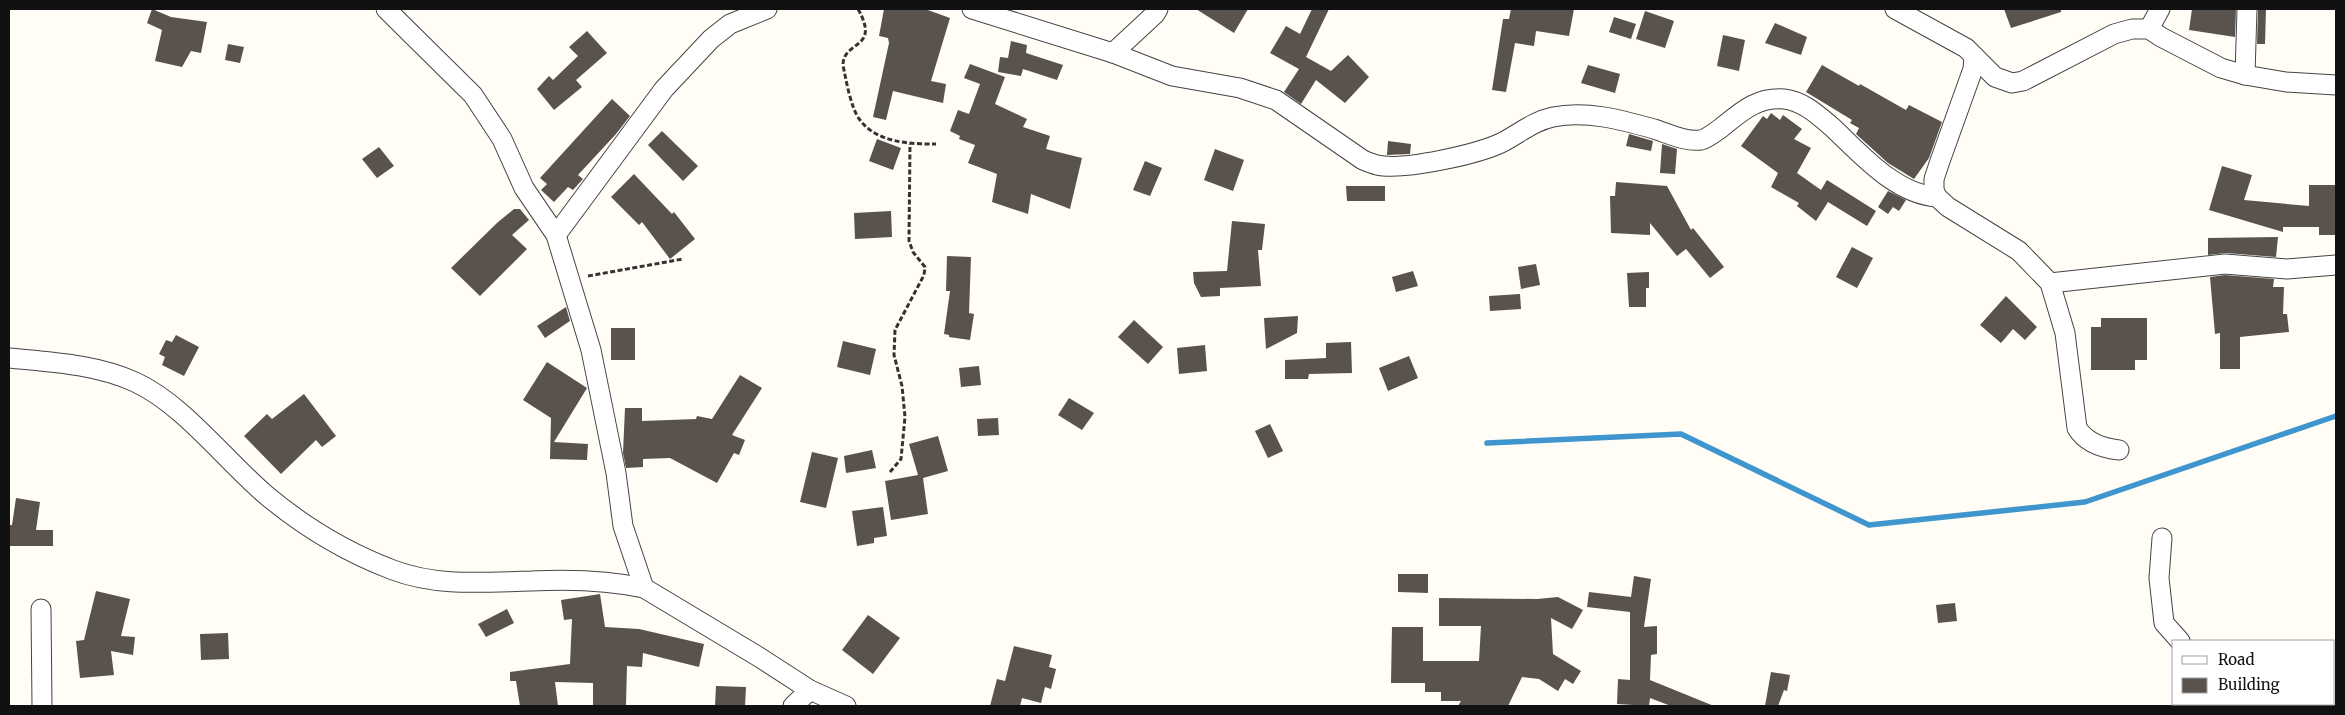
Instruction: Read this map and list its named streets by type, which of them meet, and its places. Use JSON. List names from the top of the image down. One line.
{"legend":["Road","Building"]}
